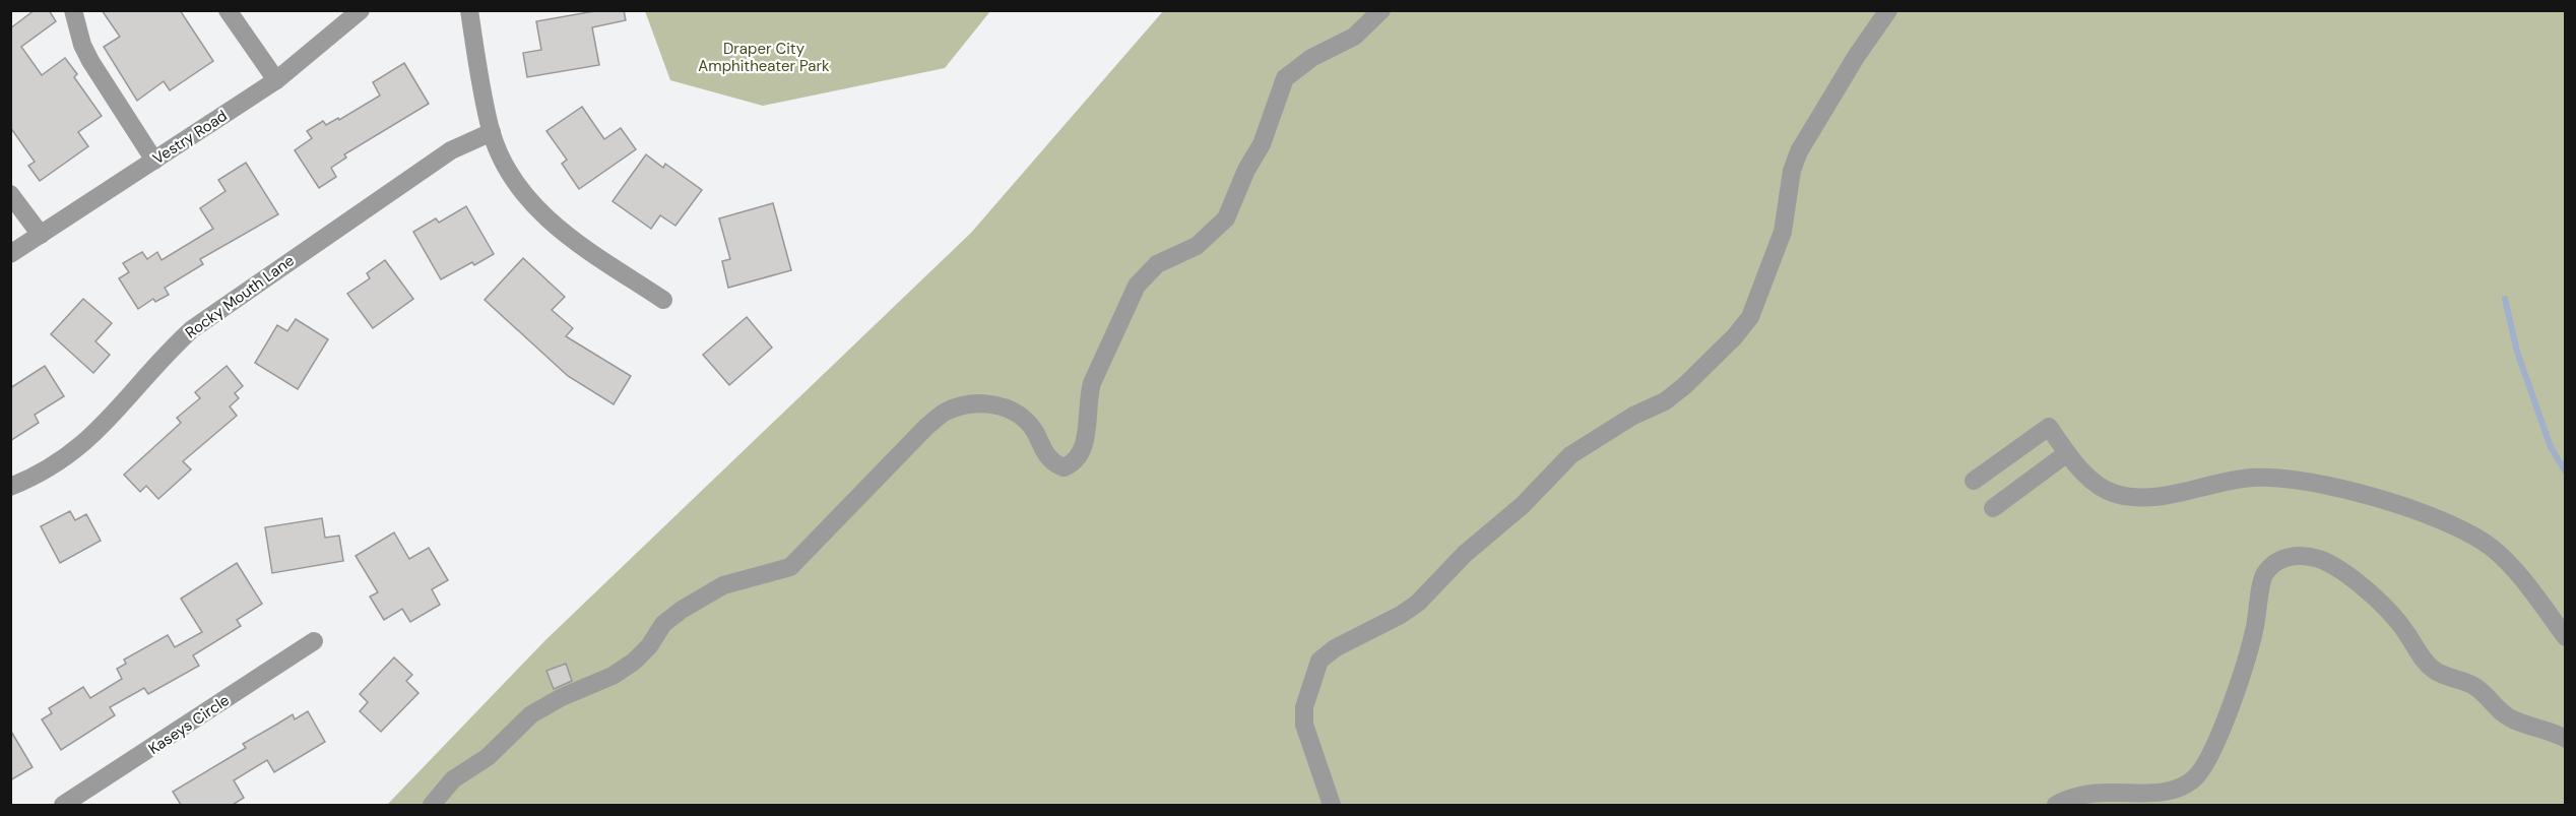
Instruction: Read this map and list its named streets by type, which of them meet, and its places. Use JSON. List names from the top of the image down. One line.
{"streets":{"street":["Vestry Road","Rocky Mouth Lane","Kaseys Circle"]},"parks":["Draper City Amphitheater Park"]}
